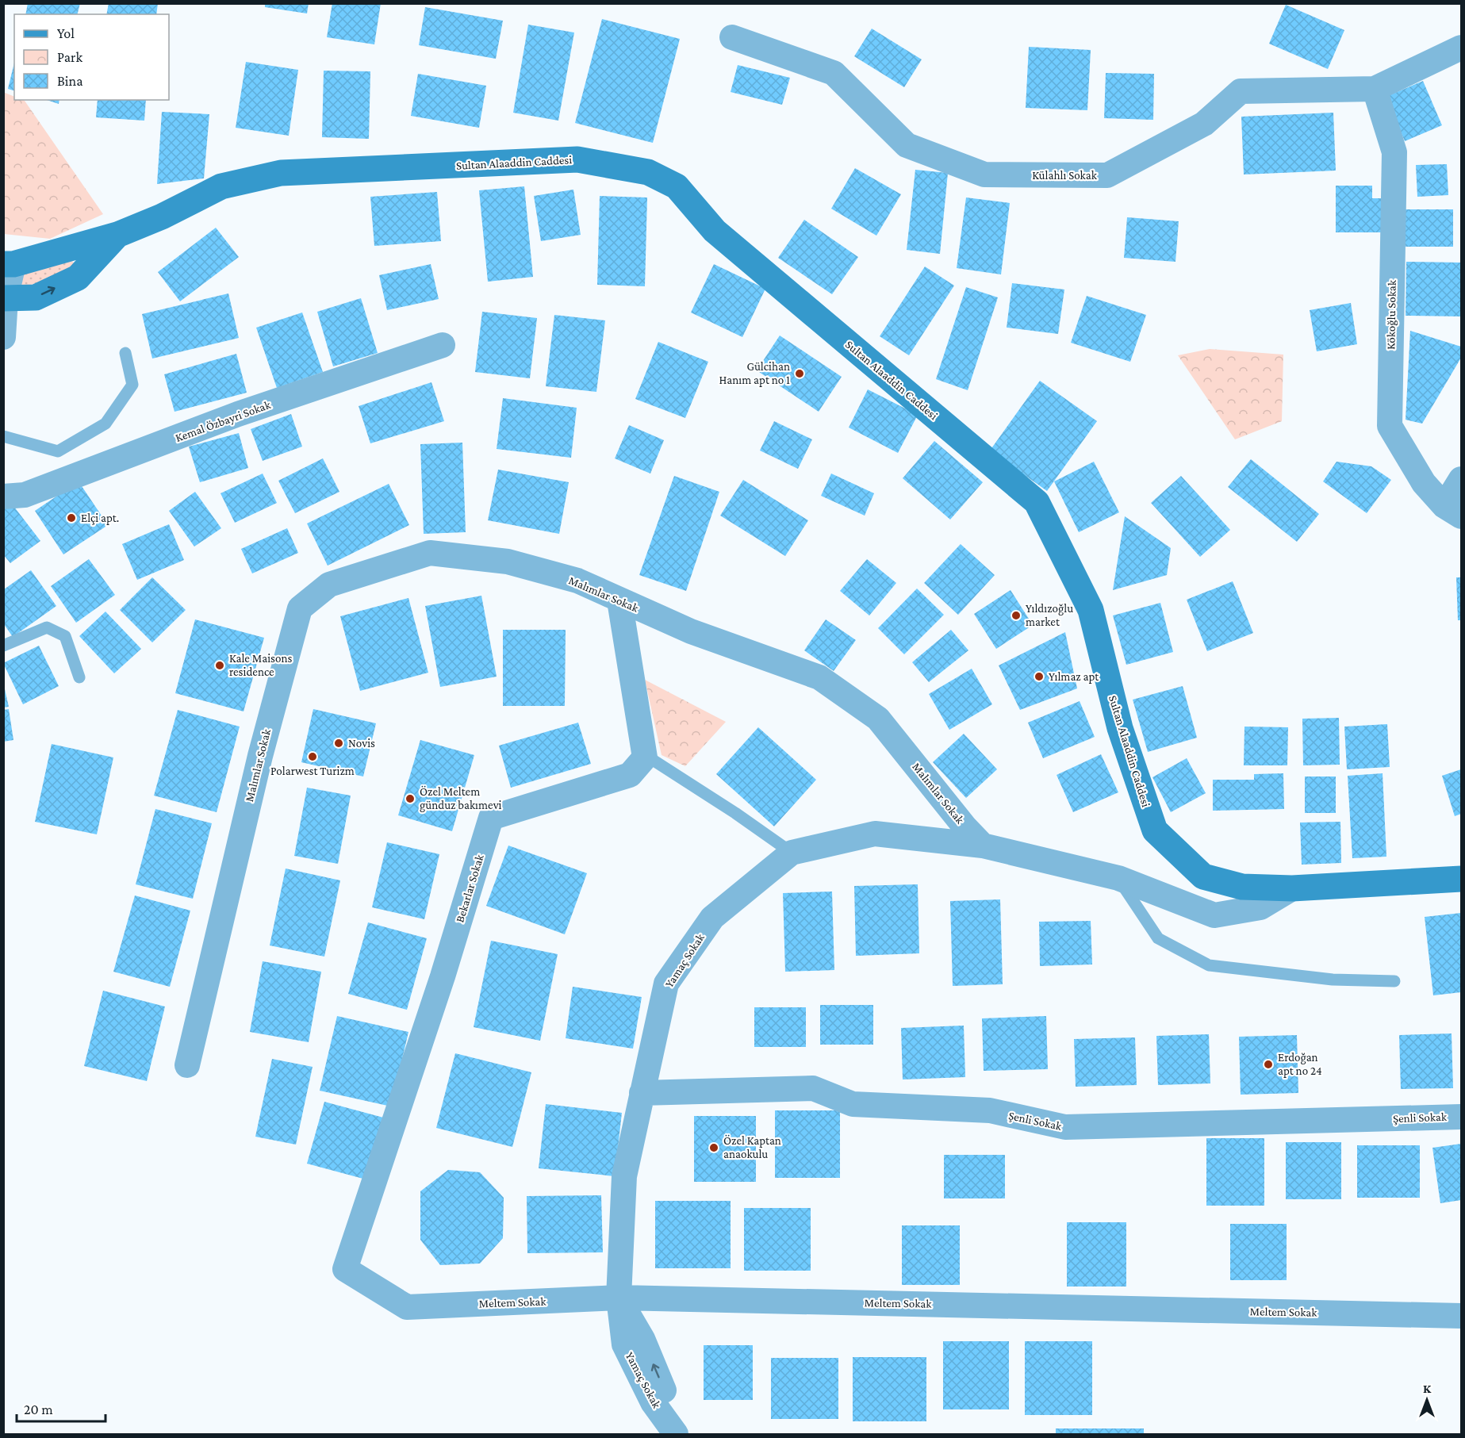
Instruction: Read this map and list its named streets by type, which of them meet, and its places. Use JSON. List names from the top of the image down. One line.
{"streets":{"street":["Sultan Alaaddin Caddesi","Külahlı Sokak","Kökoğlu Sokak","Kemal Özbayri Sokak","Malımlar Sokak","Bekarlar Sokak","Yamaç Sokak","Şenli Sokak","Meltem Sokak"]},"crossings":[["Külahlı Sokak","Kökoğlu Sokak"],["Malımlar Sokak","Yamaç Sokak"],["Bekarlar Sokak","Meltem Sokak"],["Yamaç Sokak","Şenli Sokak"],["Yamaç Sokak","Meltem Sokak"]],"places":["Gülcihan Hanım apt no 1","Elçi apt.","Yıldızoğlu market","Kale Maisons residence","Yılmaz apt","Novis","Polarwest Turizm","Özel Meltem günduz bakımevi","Erdoğan apt no 24","Özel Kaptan anaokulu"],"legend":["Yol","Park","Bina"],"scale_bar":"20 m","north":"top"}
